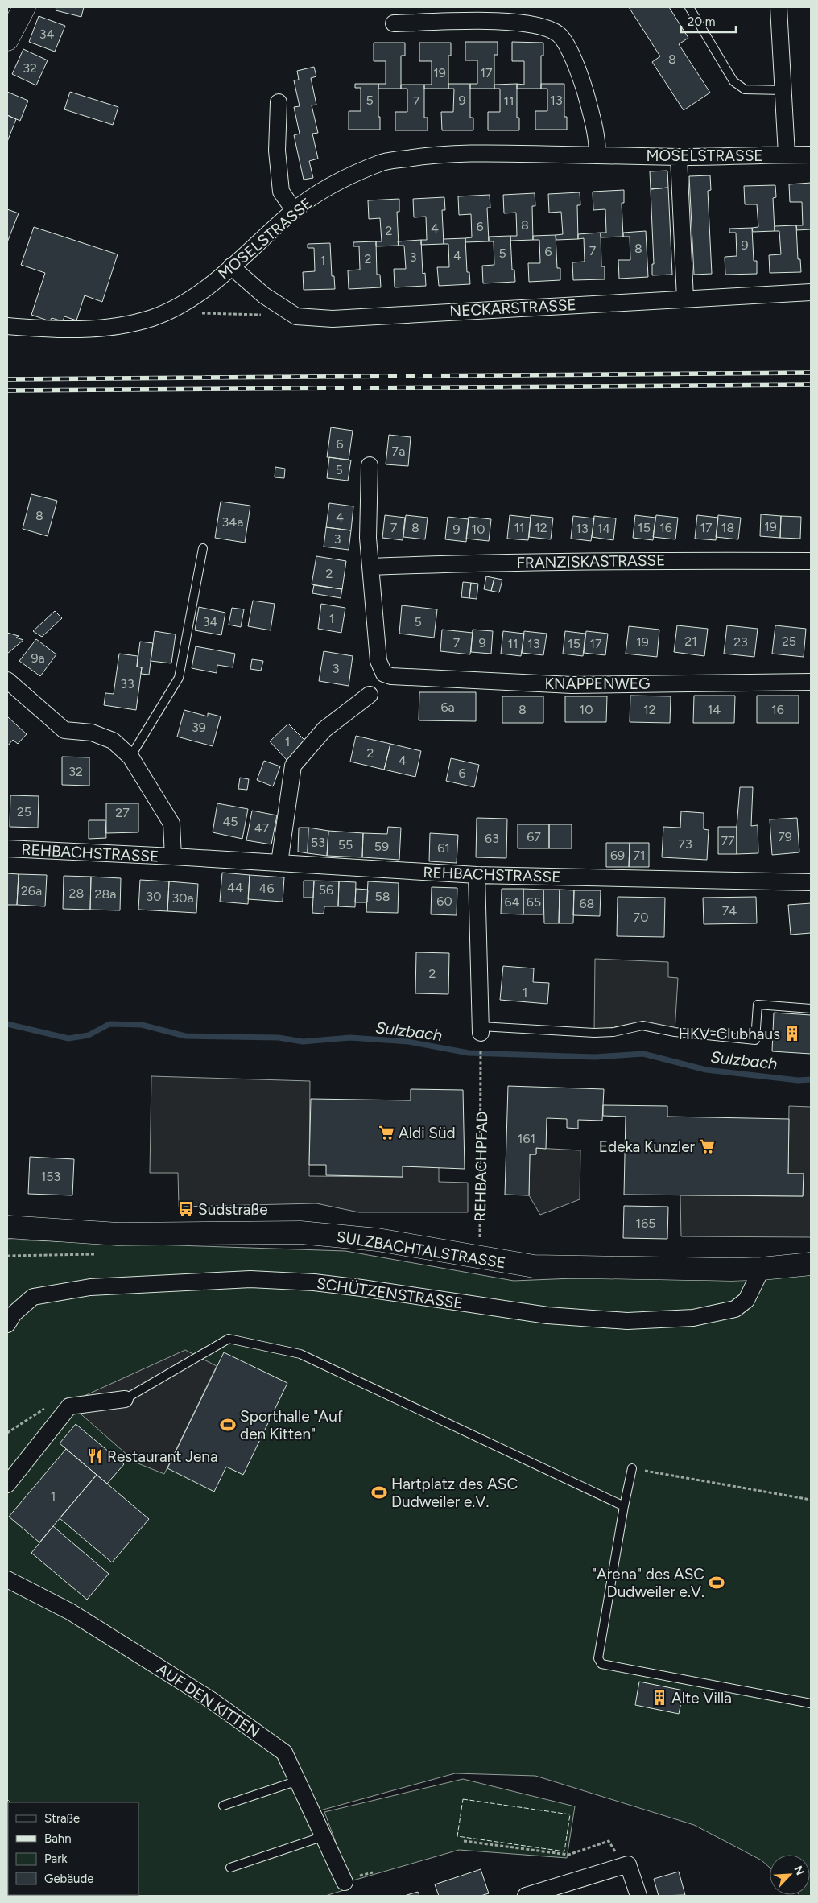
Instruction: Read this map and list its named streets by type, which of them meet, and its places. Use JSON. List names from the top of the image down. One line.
{"streets":{"main road":["SULZBACHTALSTRASSE"],"street":["MOSELSTRASSE","NECKARSTRASSE","FRANZISKASTRASSE","KNAPPENWEG","REHBACHSTRASSE","SCHÜTZENSTRASSE","AUF DEN KITTEN"],"path":["REHBACHPFAD"]},"crossings":[["MOSELSTRASSE","NECKARSTRASSE"],["FRANZISKASTRASSE","KNAPPENWEG"],["REHBACHPFAD","SULZBACHTALSTRASSE"],["SULZBACHTALSTRASSE","SCHÜTZENSTRASSE"]],"water":["Sulzbach"],"places":{"building":["HKV-Clubhaus","Alte Villa"],"supermarket":["Aldi Süd","Edeka Kunzler"],"bus stop":["Sudstraße"],"sports":["Sporthalle \"Auf den Kitten\"","Hartplatz des ASC Dudweiler e.V.","\"Arena\" des ASC Dudweiler e.V."],"restaurant":["Restaurant Jena"]},"house_numbers":["34","8","32","19","17","5","9","13","7","11","8","6","4","2","9","8","7","6","5","4","3","2","1","6","7a","5","8","4","34a","19","7","8","11","12","15","16","17","18","13","14","9","10","3","2","1","34","5","21","25","19","23","7","9","11","13","15","17","9a","3","33","6a","8","10","12","14","16","39","1","2","4","32","6","25","27","45","47","67","79","63","77","53","73","55","59","61","69","71","44","46","56","26a","28","28a","30","58","30a","60","64","65","68","74","70","2","1","161","153","165","1"],"legend":["Straße","Bahn","Park","Gebäude"],"scale_bar":"20 m","north":"top right"}
